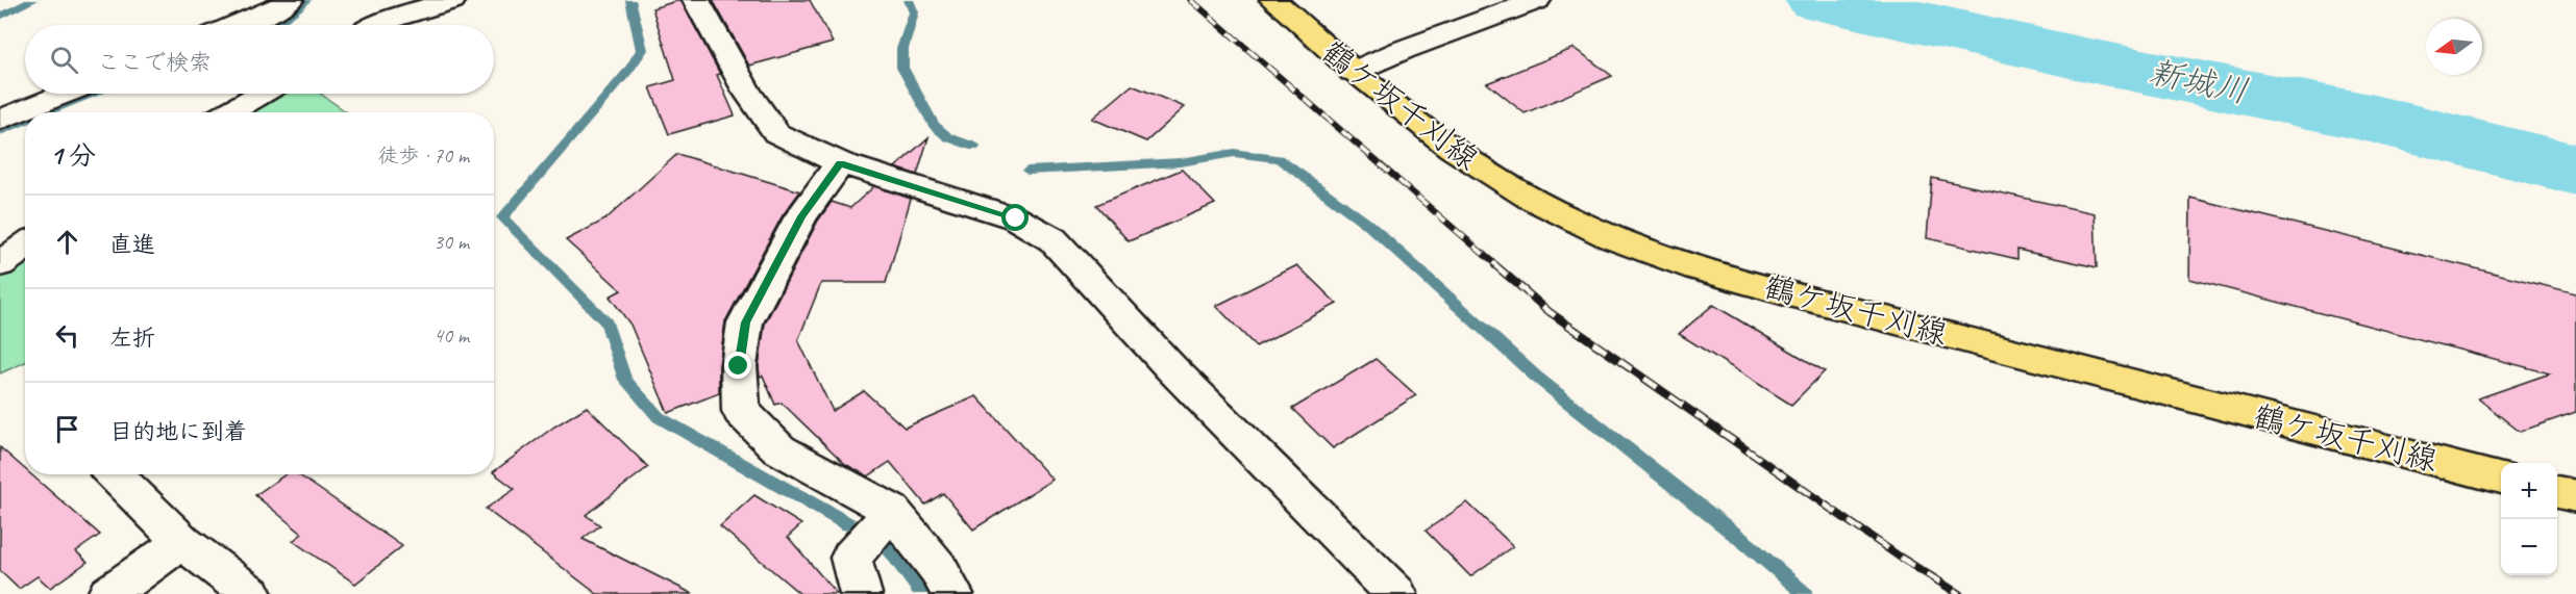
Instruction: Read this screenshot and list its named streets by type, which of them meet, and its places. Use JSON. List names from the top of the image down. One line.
{"streets":{"main road":["鶴ケ坂千刈線"]},"water":["新城川"],"north":"left","page":{"search":"ここで検索","heading":["1 分","徒歩 · 70 m"],"list":[["直進","30 m"],["左折","40 m"],"目的地に到着"],"map_buttons":["+","−"]}}
